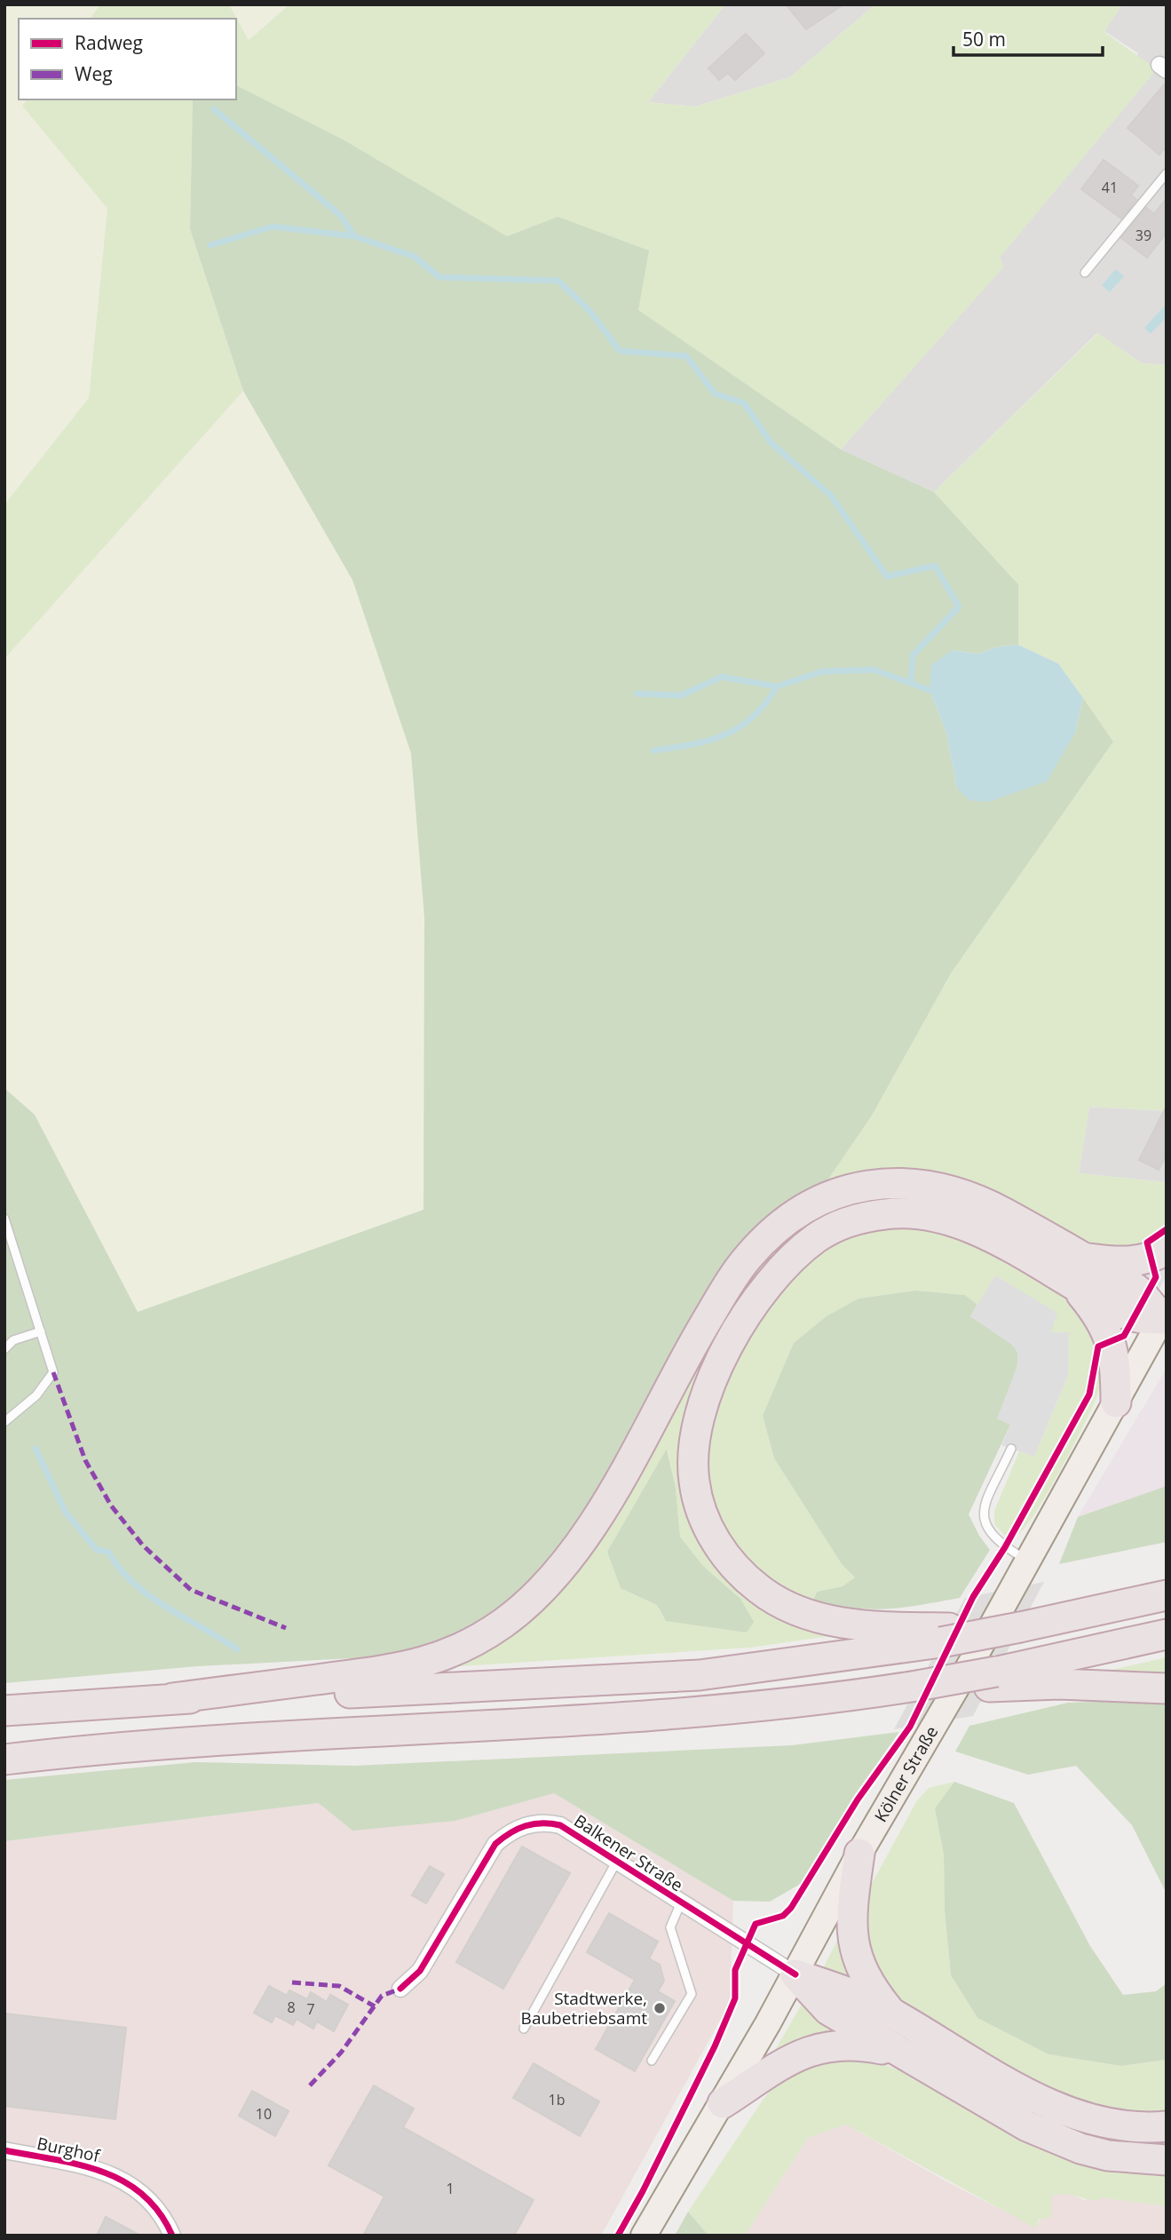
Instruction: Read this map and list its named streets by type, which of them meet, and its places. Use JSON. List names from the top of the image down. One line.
{"streets":{"main road":["Kölner Straße"],"street":["Balkener Straße","Burghof"]},"crossings":[["Kölner Straße","Balkener Straße"]],"places":["Stadtwerke, Baubetriebsamt"],"house_numbers":["41","39","8","7","1b","10","1"],"legend":["Radweg","Weg"],"scale_bar":"50 m"}
